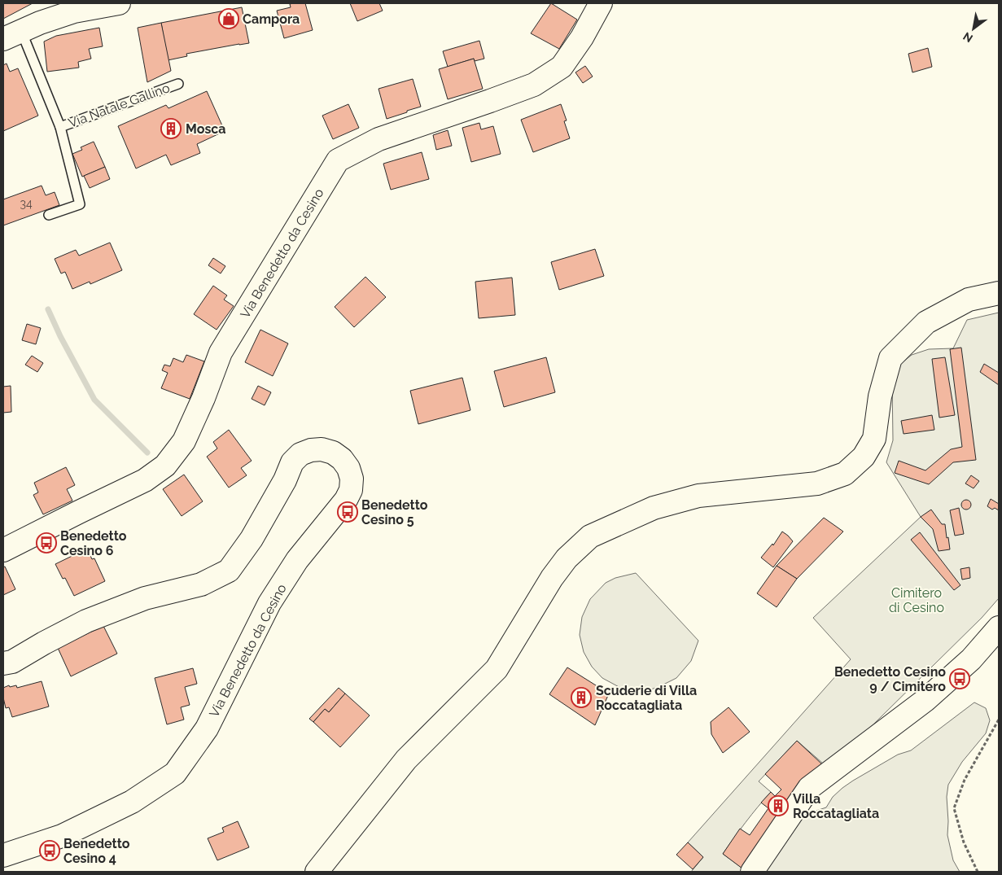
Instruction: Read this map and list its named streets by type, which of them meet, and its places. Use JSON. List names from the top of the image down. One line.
{"streets":{"street":["Via Natale Gallino","Via Benedetto da Cesino"]},"parks":["Cimitero di Cesino"],"places":{"shop":["Campora"],"building":["Mosca","Scuderie di Villa Roccatagliata","Villa Roccatagliata"],"bus stop":["Benedetto Cesino 5","Benedetto Cesino 6","Benedetto Cesino 9 / Cimitero","Benedetto Cesino 4"]},"house_numbers":["34"],"north":"bottom left"}
